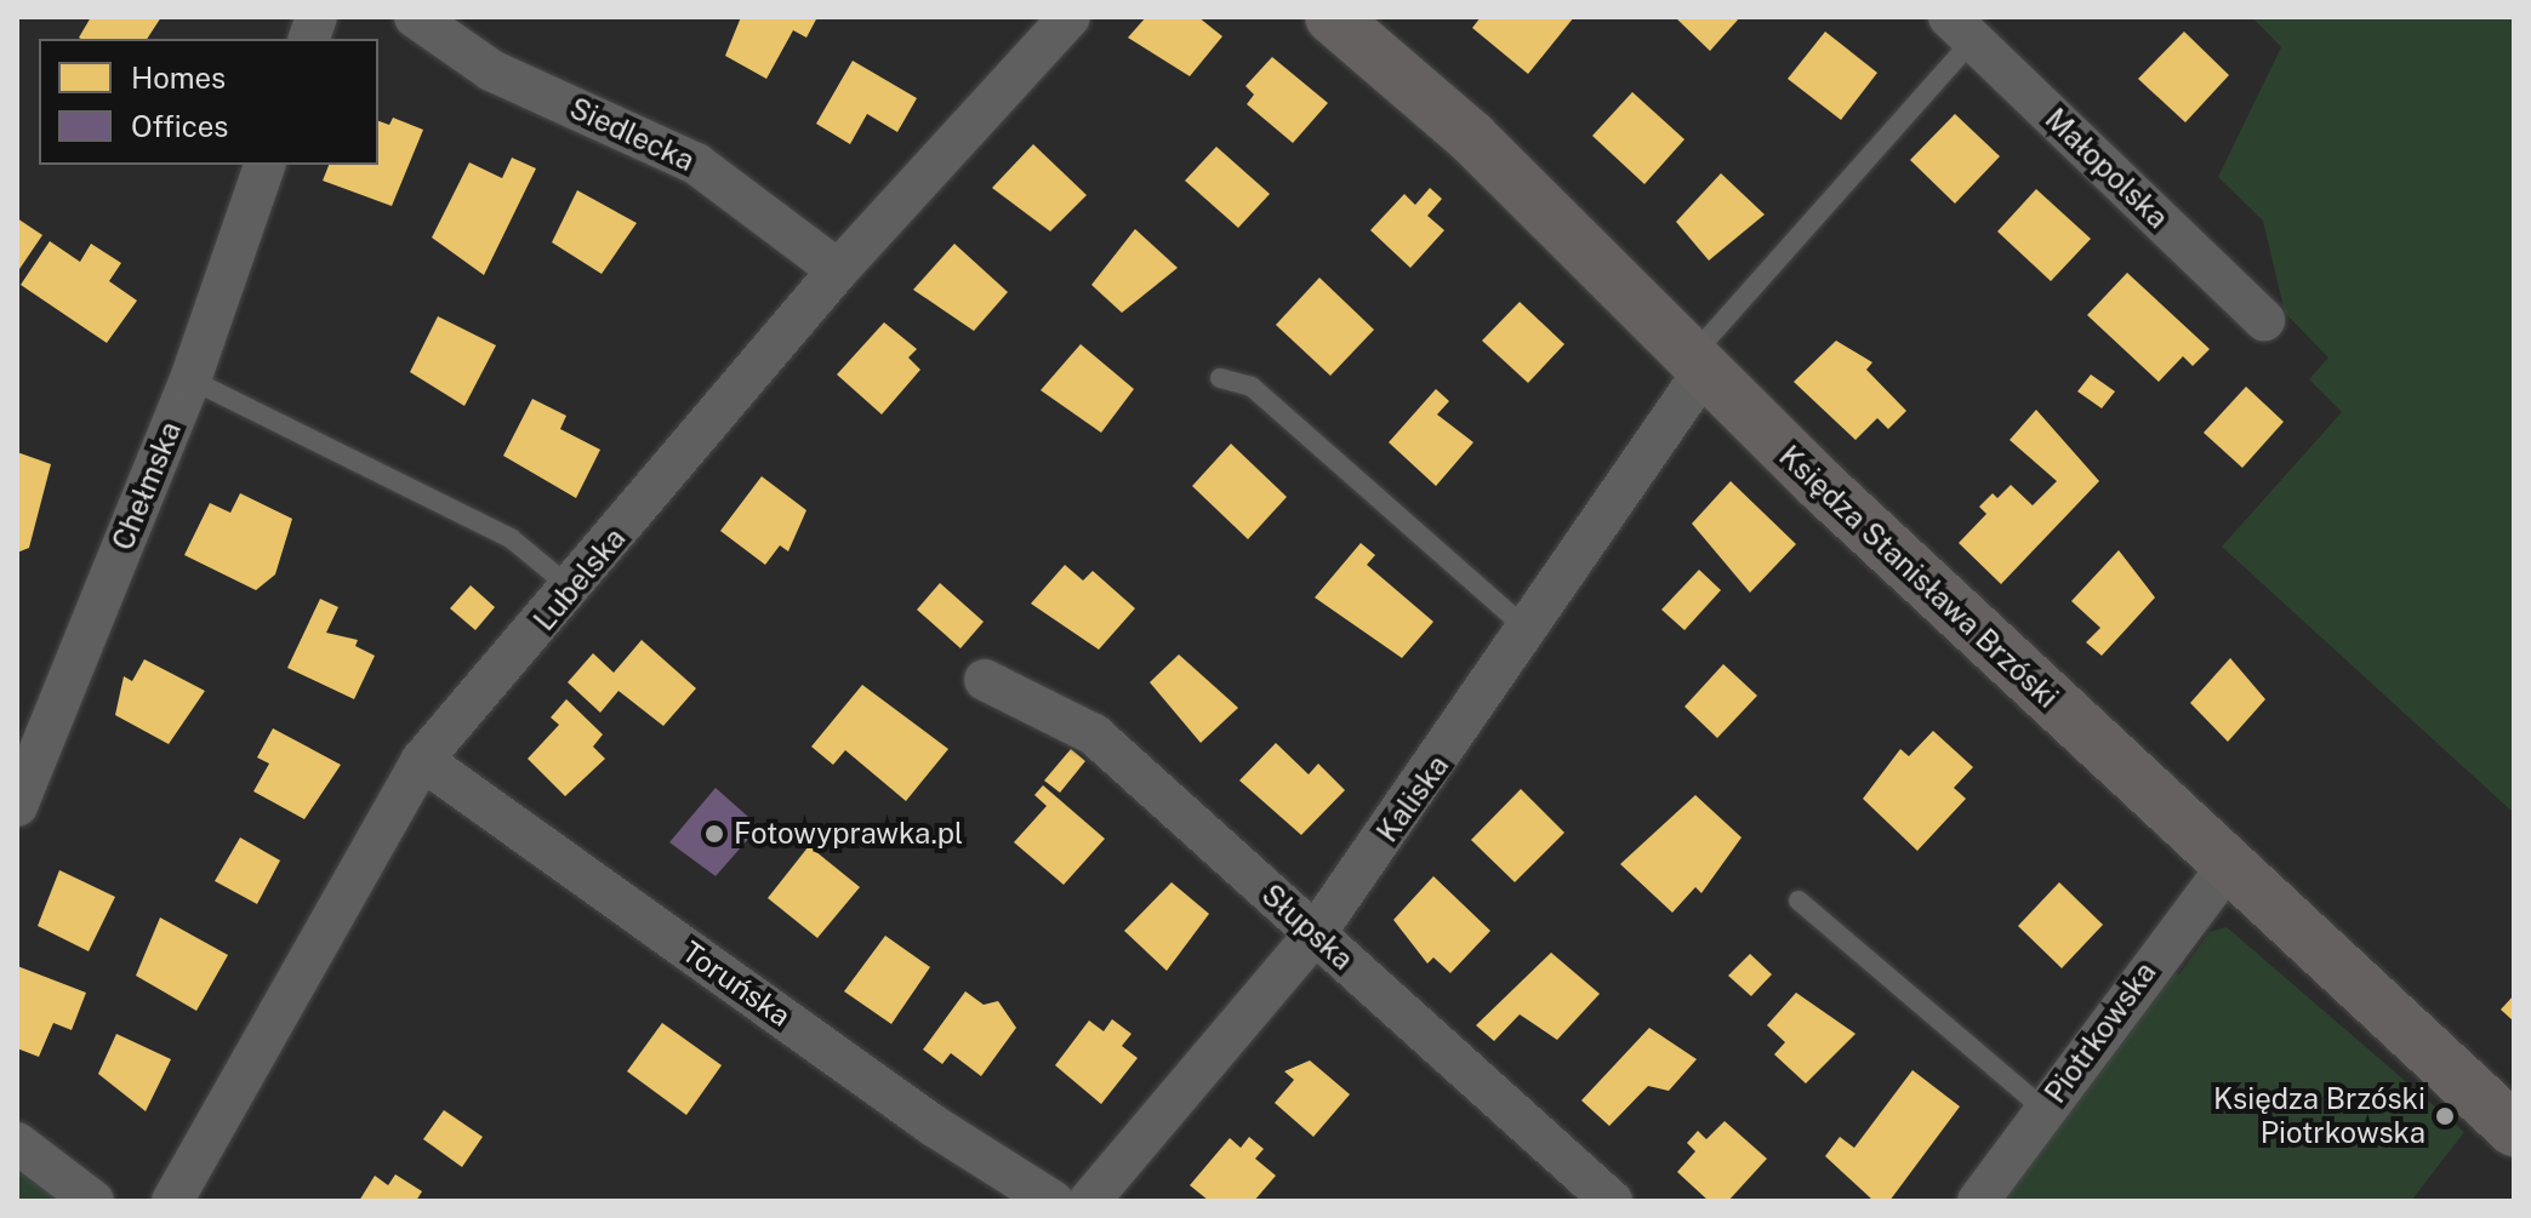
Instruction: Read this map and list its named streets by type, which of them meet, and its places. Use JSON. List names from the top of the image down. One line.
{"streets":{"street":["Siedlecka","Małopolska","Chełmska","Księdza Stanisława Brzóski","Lubelska","Kaliska","Słupska","Toruńska","Piotrkowska"]},"crossings":[["Siedlecka","Lubelska"],["Księdza Stanisława Brzóski","Kaliska"],["Księdza Stanisława Brzóski","Piotrkowska"],["Lubelska","Toruńska"],["Kaliska","Słupska"]],"places":["Fotowyprawka.pl","Księdza Brzóski Piotrkowska"],"legend":["Homes","Offices"]}
